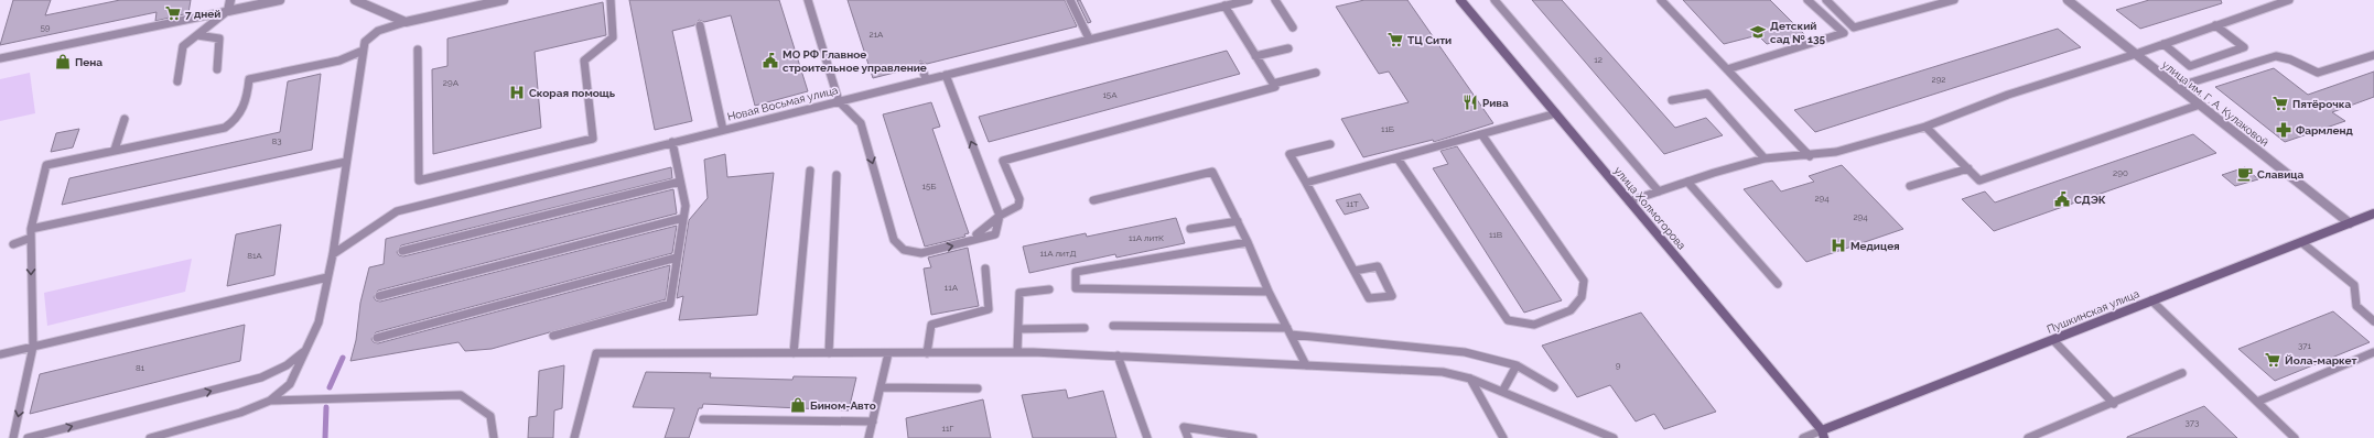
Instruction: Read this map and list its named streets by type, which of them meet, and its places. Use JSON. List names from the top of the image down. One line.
{"streets":{"main road":["улица Холмогорова","Пушкинская улица"],"street":["улица им. Г. А. Кулаковой"],"lane":["Новая Восьмая улица"]},"crossings":[["улица им. Г. А. Кулаковой","Пушкинская улица"],["улица Холмогорова","Пушкинская улица"]],"places":{"supermarket":["7 дней","ТЦ Сити","Пятёрочка","Йола-маркет"],"school or university":["Детский сад № 135"],"public building":["МО РФ Главное строительное управление","СДЭК"],"shop":["Пена","Бином-Авто"],"hospital":["Скорая помощь","Медицея"],"restaurant":["Рива"],"pharmacy":["Фармленд"],"cafe":["Славица"]},"house_numbers":["59","21А","12","292","29А","15А","11Б","83","290","15Б","294","11Т","294","11В","11А литК","11А литД","81А","11А","371","9","81","373","11Г"]}
